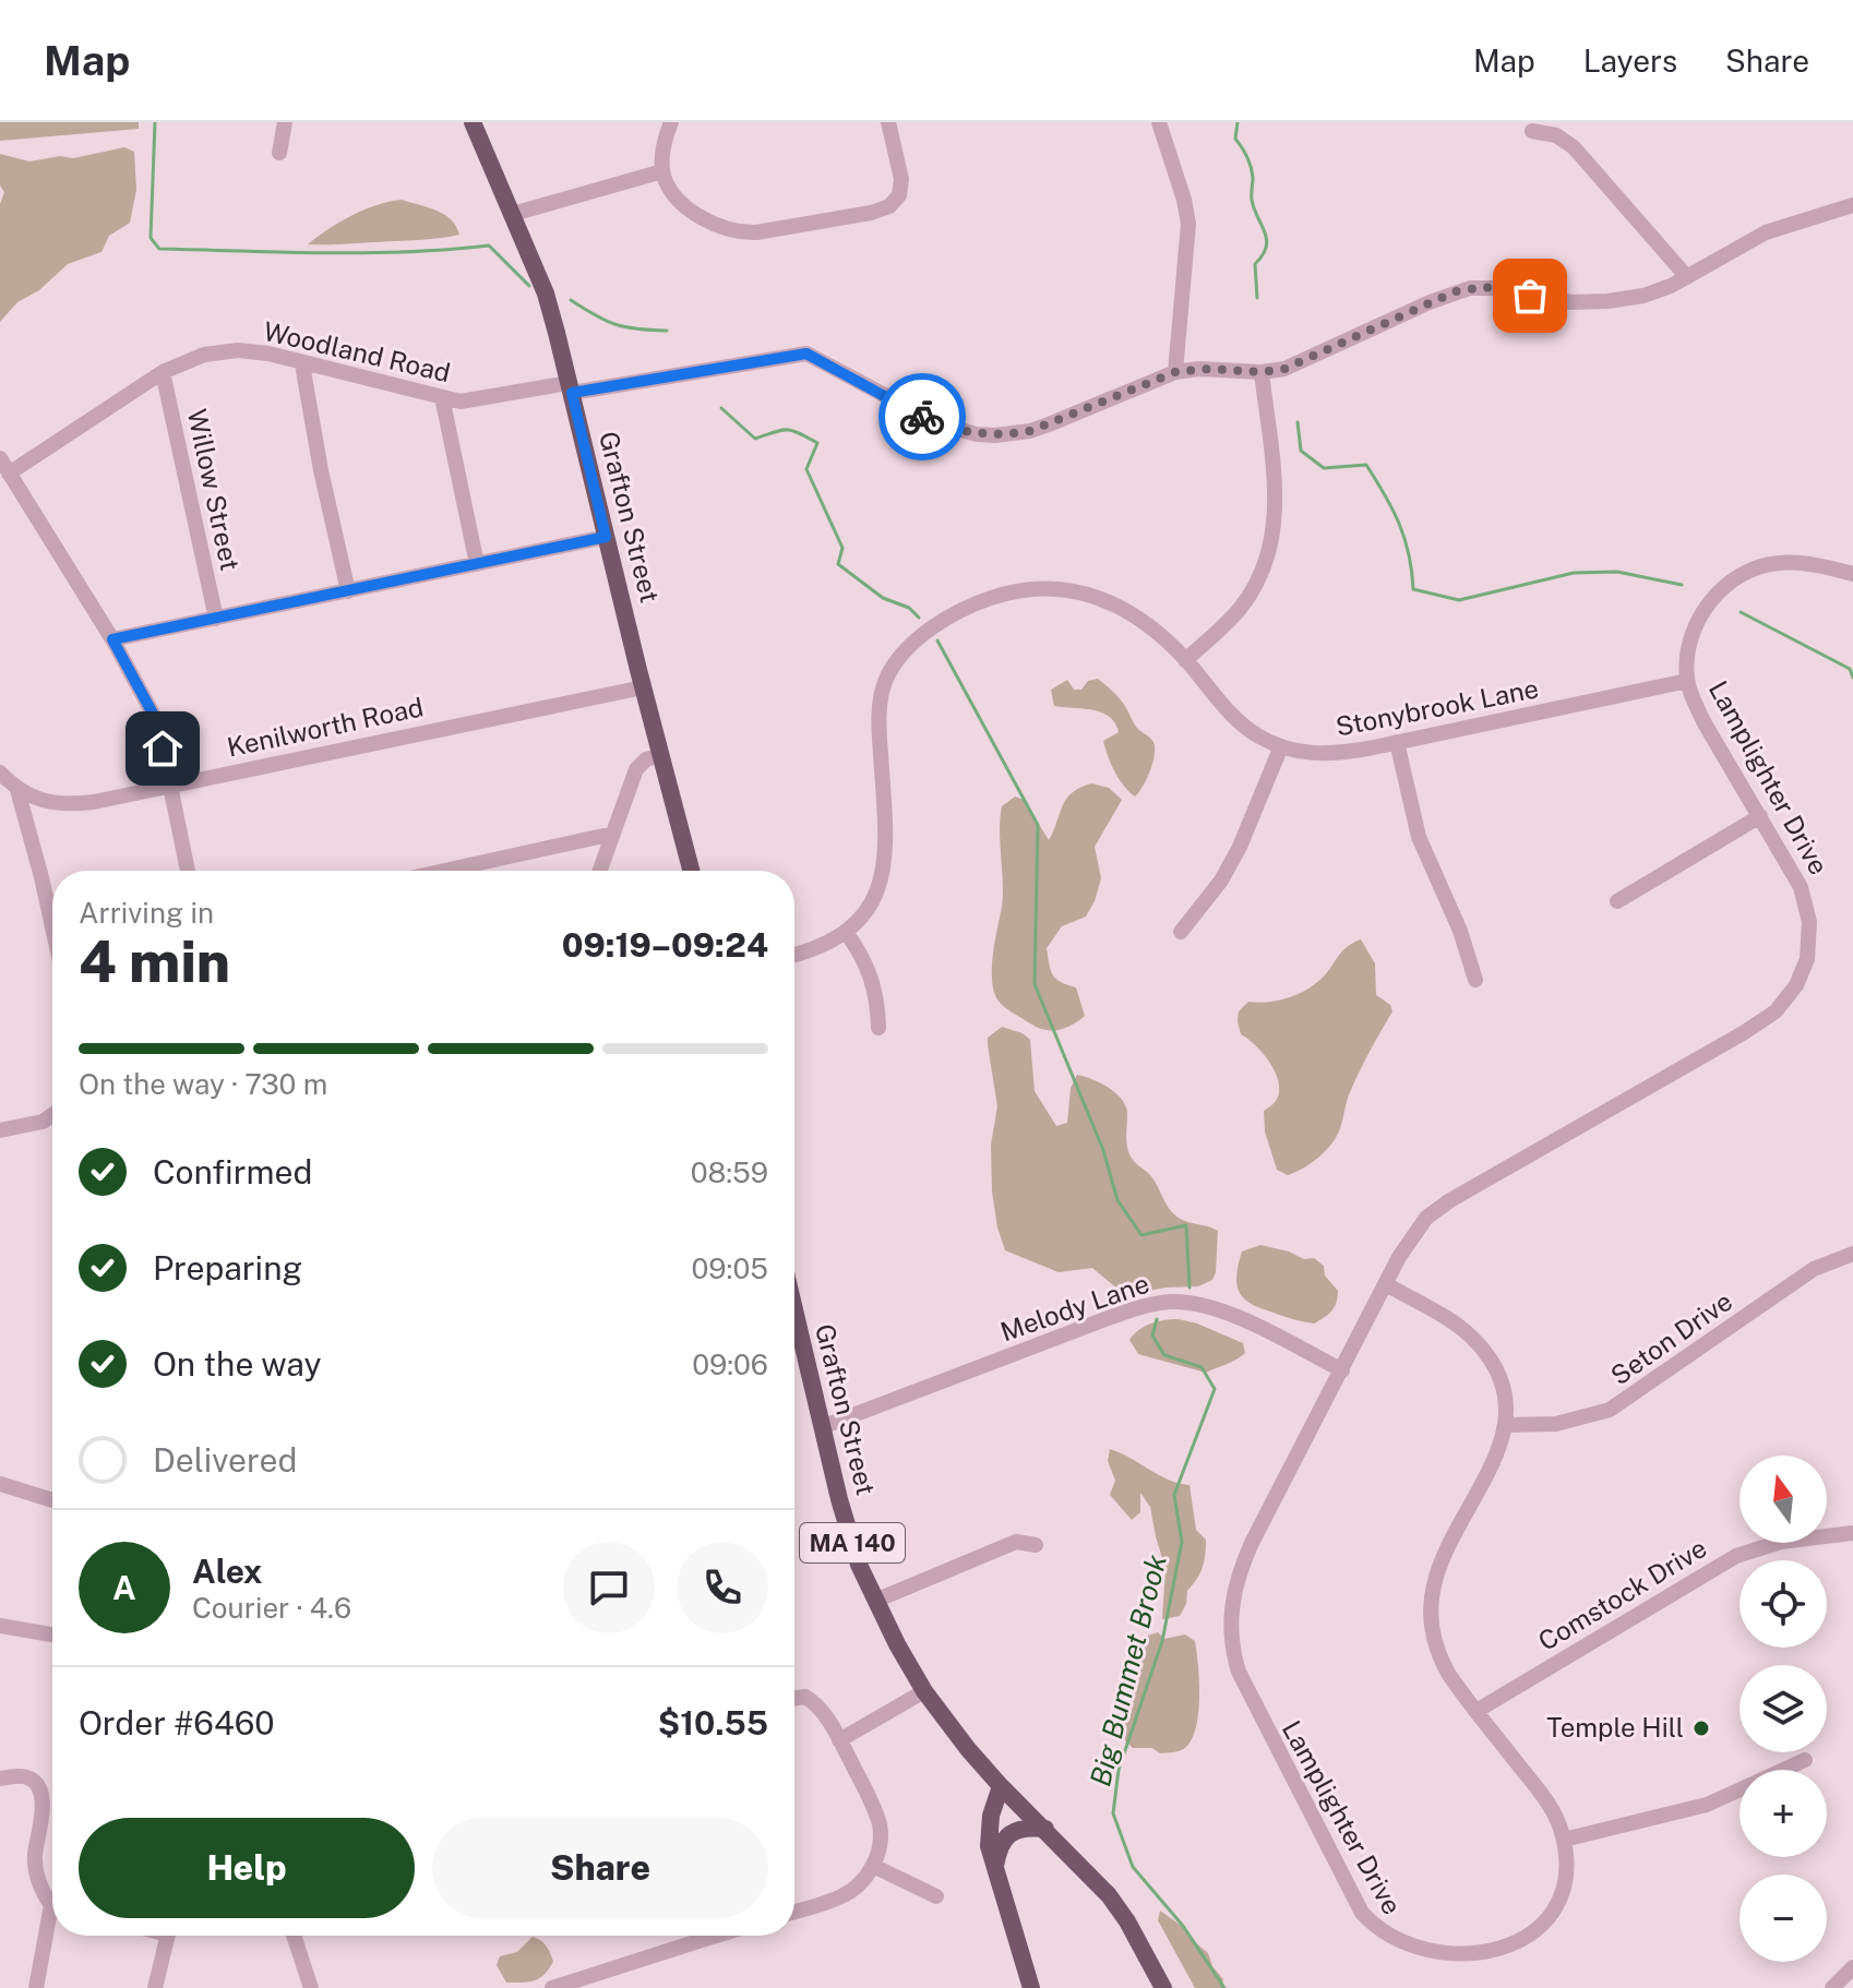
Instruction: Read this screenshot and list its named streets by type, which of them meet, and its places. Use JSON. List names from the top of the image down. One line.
{"streets":{"main road":["Grafton Street","MA 140"],"street":["Woodland Road","Willow Street","Stonybrook Lane","Kenilworth Road","Lamplighter Drive","Melody Lane","Seton Drive","Comstock Drive"]},"crossings":[["Woodland Road","Willow Street"],["Woodland Road","Grafton Street"],["Grafton Street","Kenilworth Road"],["Grafton Street","Melody Lane"],["Grafton Street","MA 140"],["Stonybrook Lane","Lamplighter Drive"],["Lamplighter Drive","Melody Lane"]],"water":["Big Bummet Brook"],"places":["Temple Hill"],"north":"top","page":{"header":"Map","nav":["Map","Layers","Share"],"heading":["4 min","Arriving in","09:19–09:24"],"panel":["Alex","Courier · 4.6","Order #6460","$10.55"],"bar":"On the way · 730 m","list":[["Confirmed","08:59"],["Preparing","09:05"],["On the way","09:06"],"Delivered"],"map_buttons":["+","−"],"round":"A","buttons":["Help","Share"]}}
